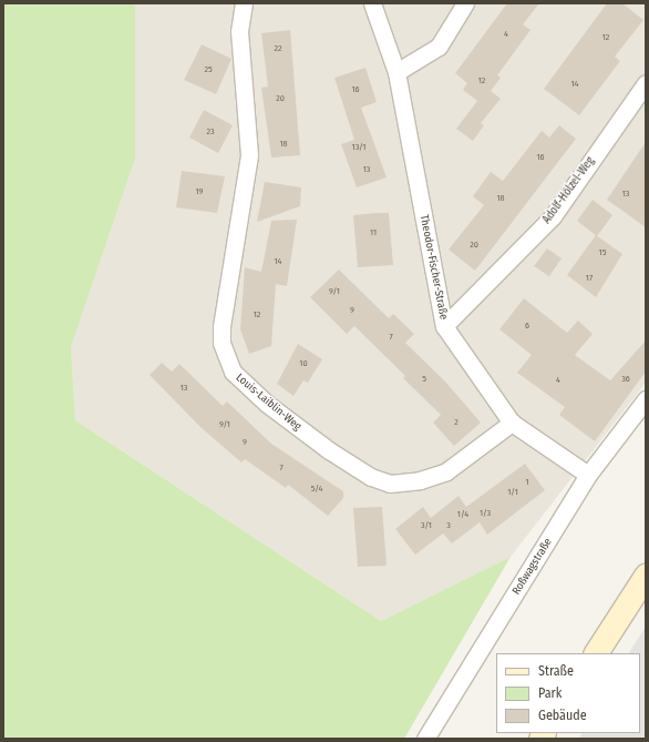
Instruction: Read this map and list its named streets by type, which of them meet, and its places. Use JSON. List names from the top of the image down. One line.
{"streets":{"street":["Adolf-Hölzel-Weg","Theodor-Fischer-Straße","Louis-Laiblin-Weg","Roßwagstraße"]},"crossings":[["Adolf-Hölzel-Weg","Theodor-Fischer-Straße"],["Theodor-Fischer-Straße","Louis-Laiblin-Weg"],["Theodor-Fischer-Straße","Roßwagstraße"]],"house_numbers":["4","12","22","25","12","14","16","20","23","18","13/1","16","13","19","13","18","11","20","15","14","17","9/1","9","12","6","7","10","5","36","4","13","2","9/1","9","7","1","5/4","1/1","1/3","1/4","3/1","3"],"legend":["Straße","Park","Gebäude"]}
